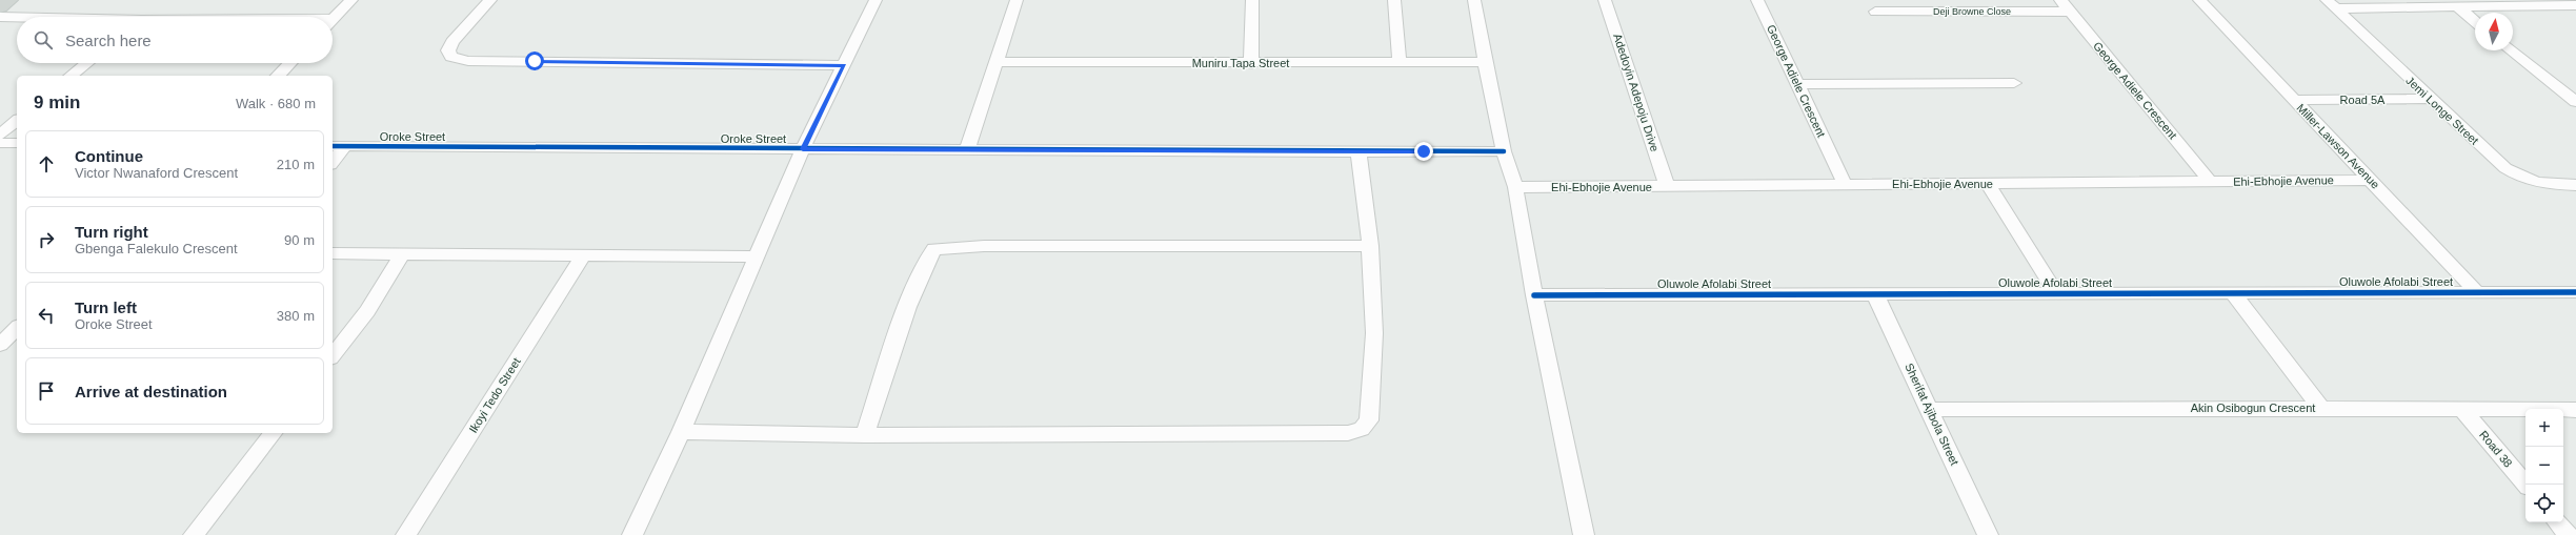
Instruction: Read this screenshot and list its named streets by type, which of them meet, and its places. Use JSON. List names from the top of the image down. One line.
{"streets":{"street":["Deji Browne Close","Muniru Tapa Street","George Adiele Crescent","Adedoyin Adepoju Drive","Road 5A","Jemi Longe Street","Oroke Street","Miller-Lawson Avenue","Ehi-Ebhojie Avenue","Oluwole Afolabi Street","Ikoyi Tedo Street","Akin Osibogun Crescent","Sherifat Ajibola Street","Road 38"]},"crossings":[["Deji Browne Close","George Adiele Crescent"],["George Adiele Crescent","Ehi-Ebhojie Avenue"],["Adedoyin Adepoju Drive","Ehi-Ebhojie Avenue"],["Road 5A","Jemi Longe Street"],["Road 5A","Miller-Lawson Avenue"],["Miller-Lawson Avenue","Ehi-Ebhojie Avenue"],["Miller-Lawson Avenue","Oluwole Afolabi Street"],["Oluwole Afolabi Street","Sherifat Ajibola Street"],["Akin Osibogun Crescent","Sherifat Ajibola Street"],["Akin Osibogun Crescent","Road 38"]],"north":"top","page":{"search":"Search here","heading":["9 min","Walk · 680 m"],"list":[["Continue","Victor Nwanaford Crescent","210 m"],["Turn right","Gbenga Falekulo Crescent","90 m"],["Turn left","Oroke Street","380 m"],"Arrive at destination"],"map_buttons":["+","−"]}}
